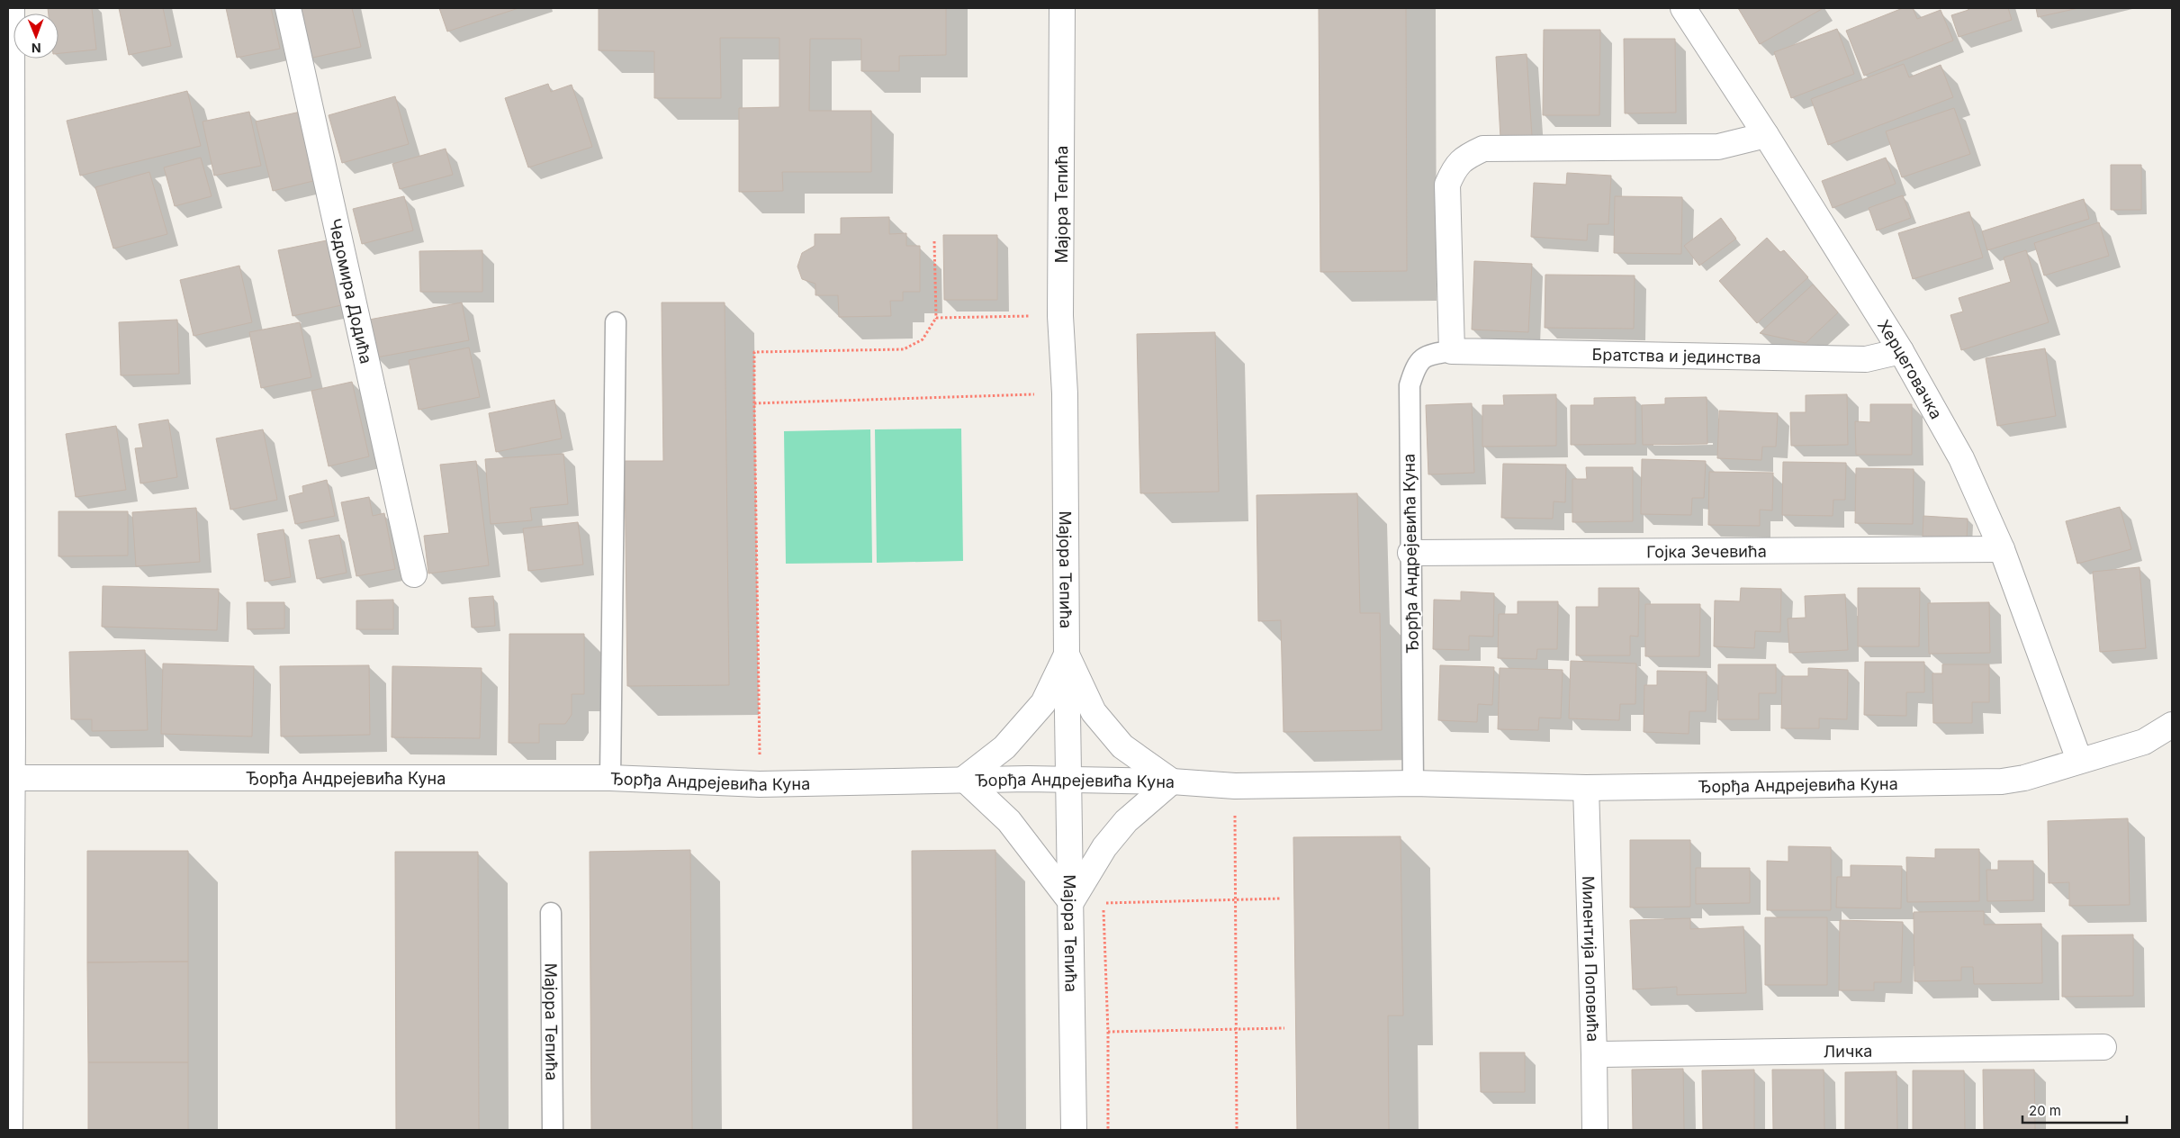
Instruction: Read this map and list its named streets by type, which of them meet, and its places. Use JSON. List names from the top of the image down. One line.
{"streets":{"street":["Мајора Тепића","Чедомира Додића","Братства и јединства","Херцеговачка","Гојка Зечевића","Ђорђа Андрејевића Куна","Милентија Поповића","Личка"]},"crossings":[["Мајора Тепића","Ђорђа Андрејевића Куна"],["Братства и јединства","Херцеговачка"],["Братства и јединства","Ђорђа Андрејевића Куна"],["Херцеговачка","Гојка Зечевића"],["Херцеговачка","Ђорђа Андрејевића Куна"],["Гојка Зечевића","Ђорђа Андрејевића Куна"],["Ђорђа Андрејевића Куна","Милентија Поповића"],["Милентија Поповића","Личка"]],"scale_bar":"20 m","north":"bottom"}
